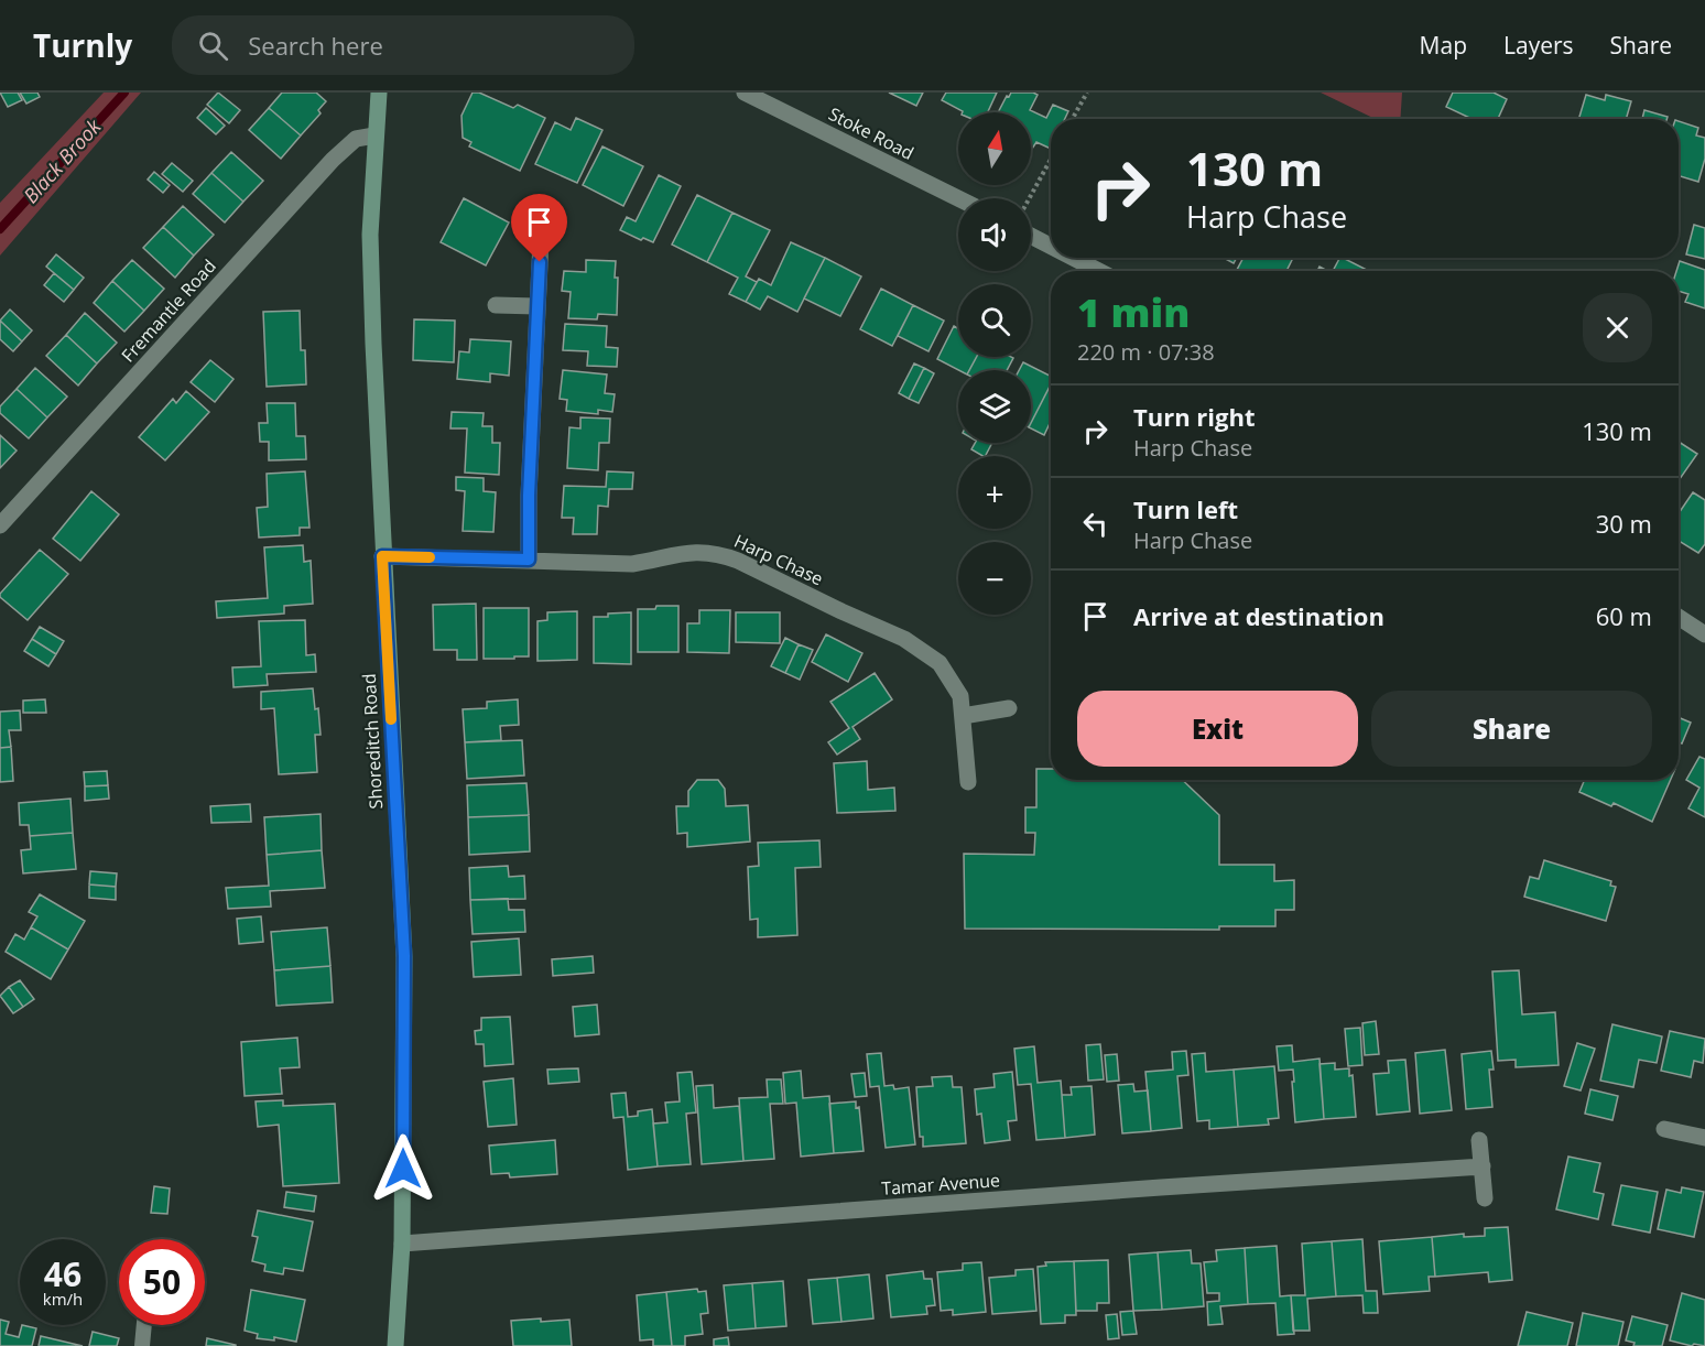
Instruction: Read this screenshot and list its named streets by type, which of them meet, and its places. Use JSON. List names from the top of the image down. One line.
{"streets":{"main road":["Shoreditch Road"],"street":["Stoke Road","Fremantle Road","Harp Chase","Tamar Avenue"]},"crossings":[["Fremantle Road","Shoreditch Road"],["Harp Chase","Shoreditch Road"],["Shoreditch Road","Tamar Avenue"]],"water":["Black Brook"],"north":"top","page":{"header":"Turnly","search":"Search here","nav":["Map","Layers","Share"],"map_buttons":["+","−"],"turn":["130 m","Harp Chase"],"heading":["1 min","220 m · 07:38"],"list":[{"name":"Turn right","note":"Harp Chase","value":"130 m"},{"name":"Turn left","note":"Harp Chase","value":"30 m"},{"name":"Arrive at destination","value":"60 m"}],"buttons":["Exit","Share"],"speed":"46 km/h","limit":"50"}}
